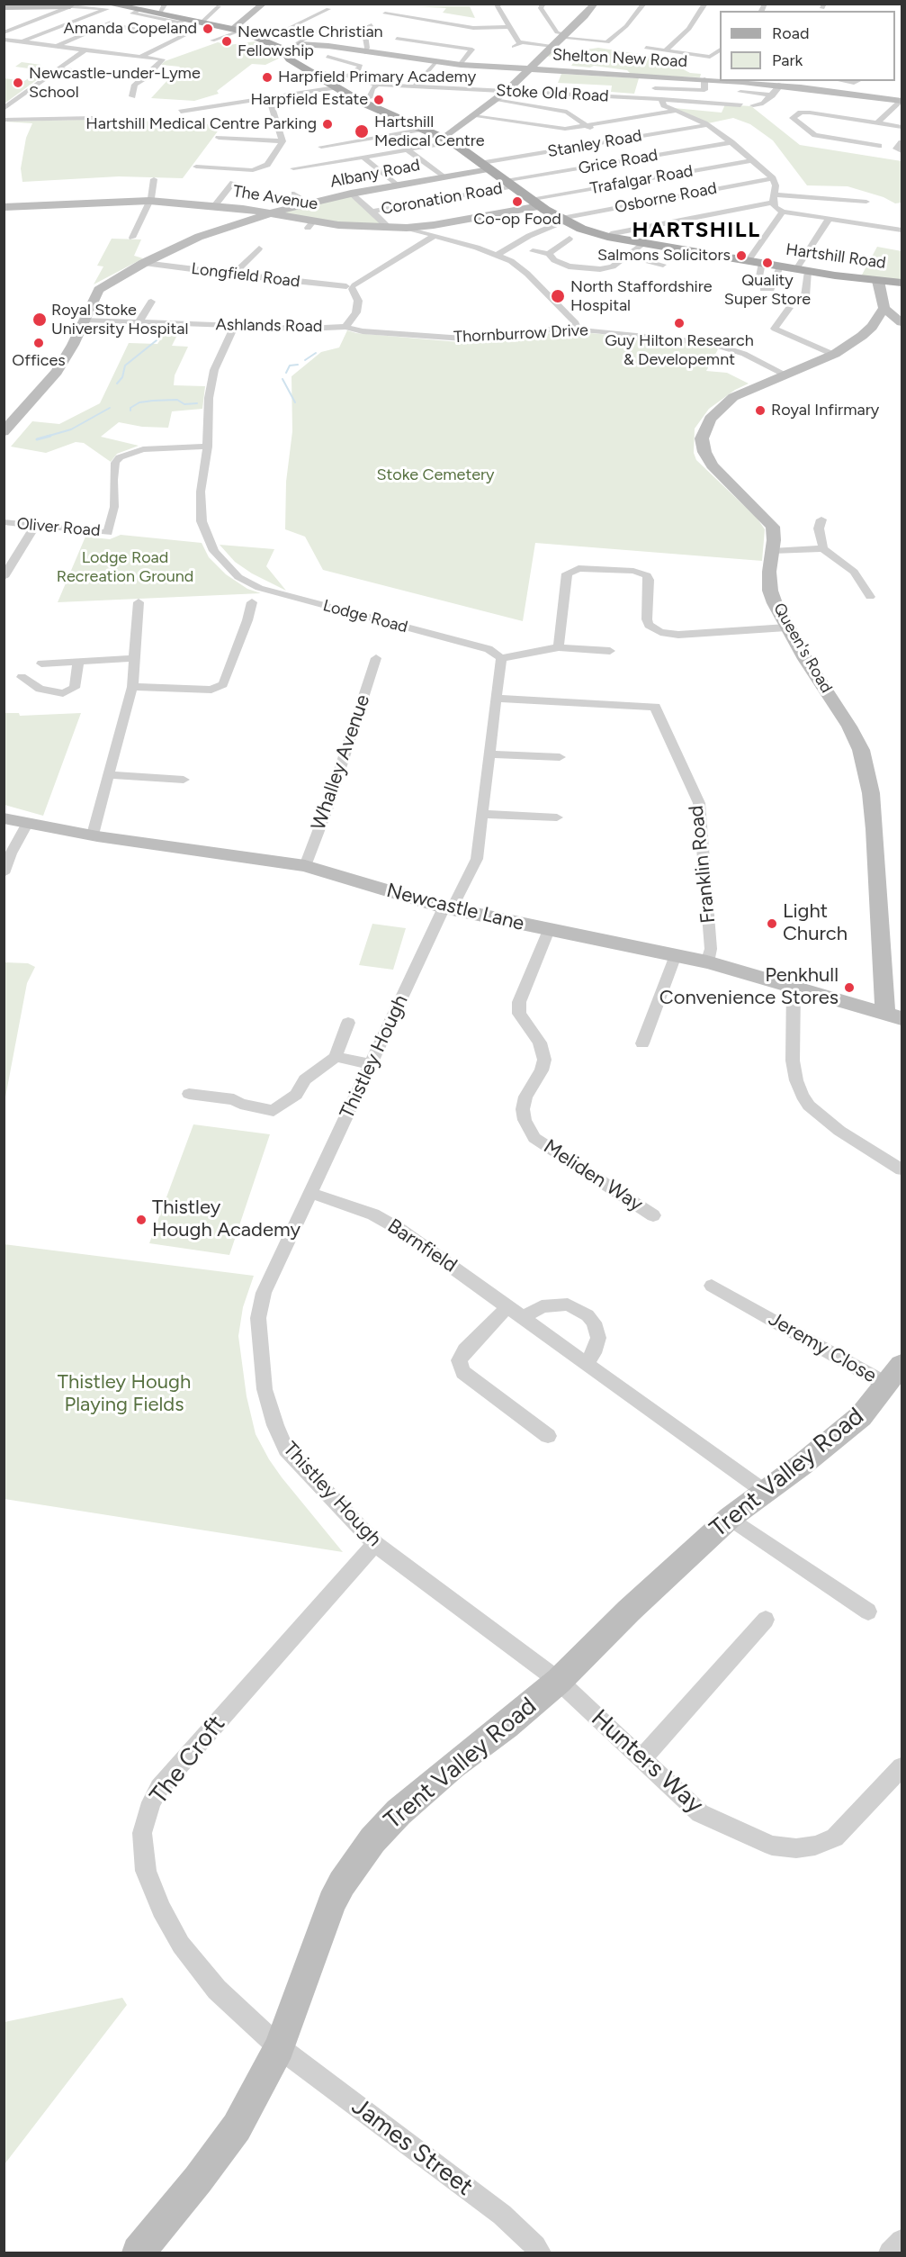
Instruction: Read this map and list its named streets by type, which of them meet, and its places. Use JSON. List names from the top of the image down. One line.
{"streets":{"main road":["Shelton New Road","Hartshill Road"],"street":["Stoke Old Road","Stanley Road","Grice Road","Albany Road","Trafalgar Road","The Avenue","Osborne Road","Coronation Road","Longfield Road","Ashlands Road","Thornburrow Drive","Oliver Road","Lodge Road","Queen's Road","Whalley Avenue","Franklin Road","Newcastle Lane","Thistley Hough","Meliden Way","Barnfield","Jeremy Close","Trent Valley Road","The Croft","Hunters Way","James Street"]},"crossings":[["Shelton New Road","Hartshill Road"],["Stoke Old Road","Hartshill Road"],["Stanley Road","Albany Road"],["Stanley Road","Hartshill Road"],["Grice Road","Coronation Road"],["Grice Road","Hartshill Road"],["Albany Road","The Avenue"],["Albany Road","Hartshill Road"],["Albany Road","Longfield Road"],["Albany Road","Ashlands Road"],["Trafalgar Road","The Avenue"],["Trafalgar Road","Hartshill Road"],["The Avenue","Hartshill Road"],["Osborne Road","Hartshill Road"],["Coronation Road","Hartshill Road"],["Hartshill Road","Queen's Road"],["Longfield Road","Ashlands Road"],["Ashlands Road","Thornburrow Drive"],["Ashlands Road","Lodge Road"],["Thornburrow Drive","Queen's Road"],["Oliver Road","Lodge Road"],["Queen's Road","Newcastle Lane"],["Whalley Avenue","Newcastle Lane"],["Franklin Road","Newcastle Lane"],["Newcastle Lane","Thistley Hough"],["Newcastle Lane","Meliden Way"],["Thistley Hough","Barnfield"],["Thistley Hough","Trent Valley Road"],["Thistley Hough","The Croft"],["Thistley Hough","Hunters Way"],["Barnfield","Trent Valley Road"],["Jeremy Close","Trent Valley Road"],["Trent Valley Road","The Croft"],["Trent Valley Road","Hunters Way"],["Trent Valley Road","James Street"],["The Croft","James Street"]],"districts":["HARTSHILL"],"parks":["Stoke Cemetery","Lodge Road Recreation Ground","Thistley Hough Playing Fields"],"places":["Amanda Copeland","Newcastle Christian Fellowship","Harpfield Primary Academy","Newcastle-under-Lyme School","Harpfield Estate","Hartshill Medical Centre Parking","Hartshill Medical Centre","Co-op Food","Salmons Solicitors","Quality Super Store","North Staffordshire Hospital","Royal Stoke University Hospital","Guy Hilton Research & Developemnt","Offices","Royal Infirmary","Light Church","Penkhull Convenience Stores","Thistley Hough Academy"],"legend":["Road","Park"]}
